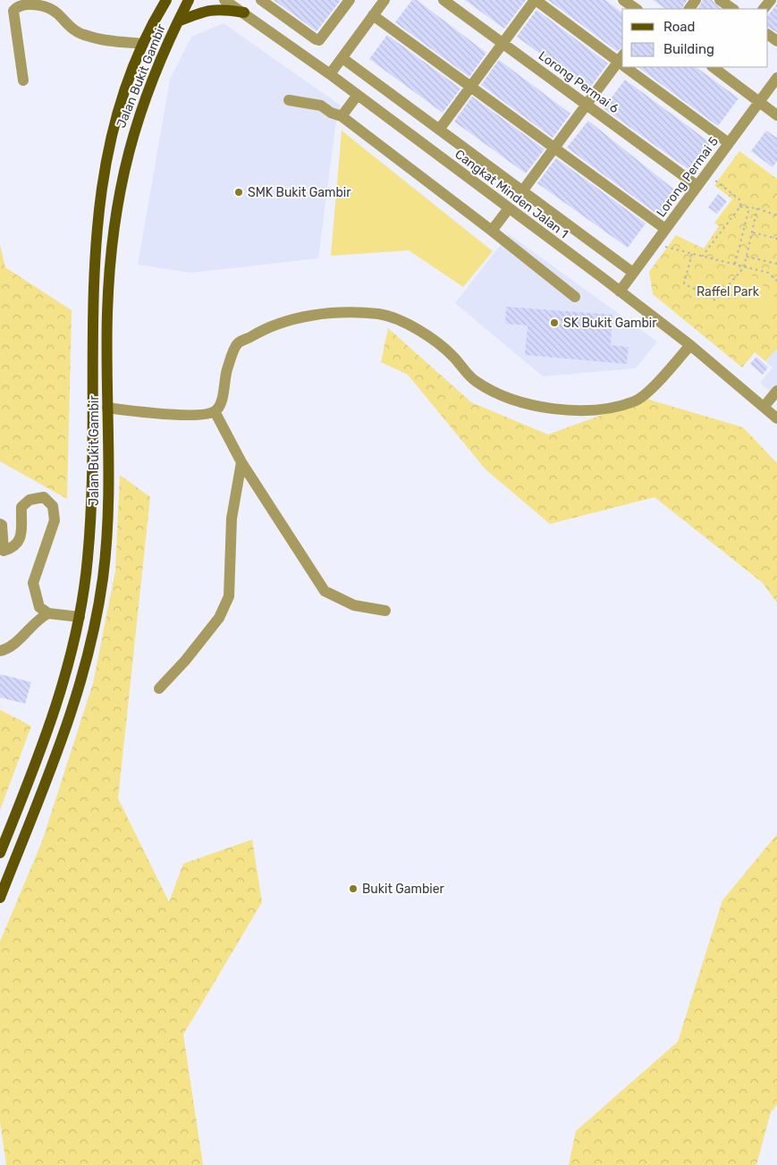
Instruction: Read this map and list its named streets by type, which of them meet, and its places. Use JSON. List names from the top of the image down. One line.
{"streets":{"main road":["Jalan Bukit Gambir"],"street":["Lorong Permai 6","Lorong Permai 5","Cangkat Minden Jalan 1"]},"crossings":[["Lorong Permai 6","Lorong Permai 5"],["Lorong Permai 5","Cangkat Minden Jalan 1"]],"parks":["Raffel Park"],"places":["SMK Bukit Gambir","SK Bukit Gambir","Bukit Gambier"],"legend":["Road","Building"]}
